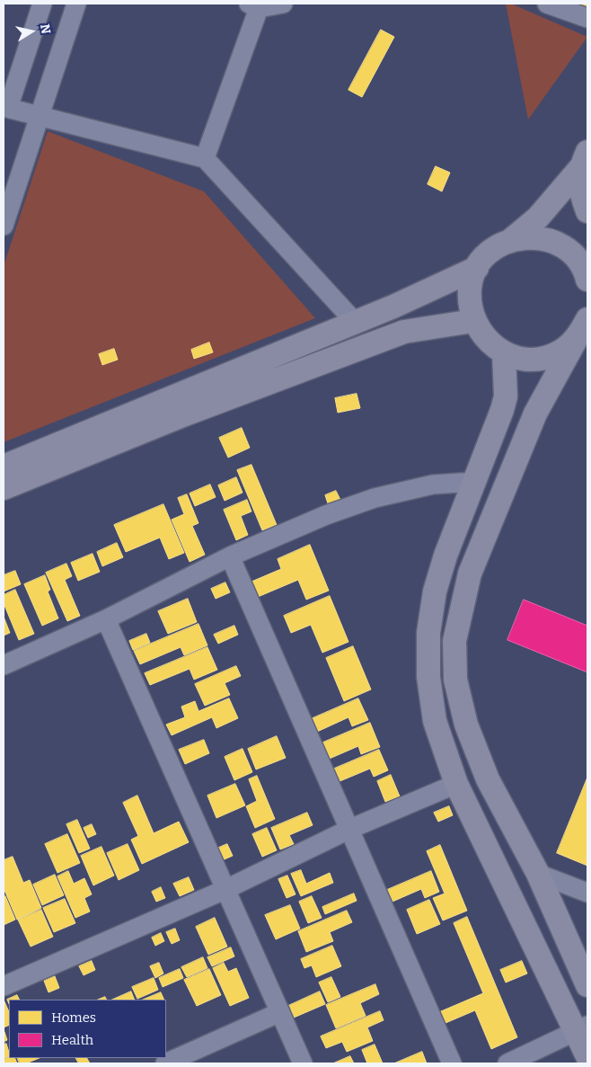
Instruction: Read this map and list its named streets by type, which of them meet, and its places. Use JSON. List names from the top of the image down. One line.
{"legend":["Homes","Health"],"north":"right"}
